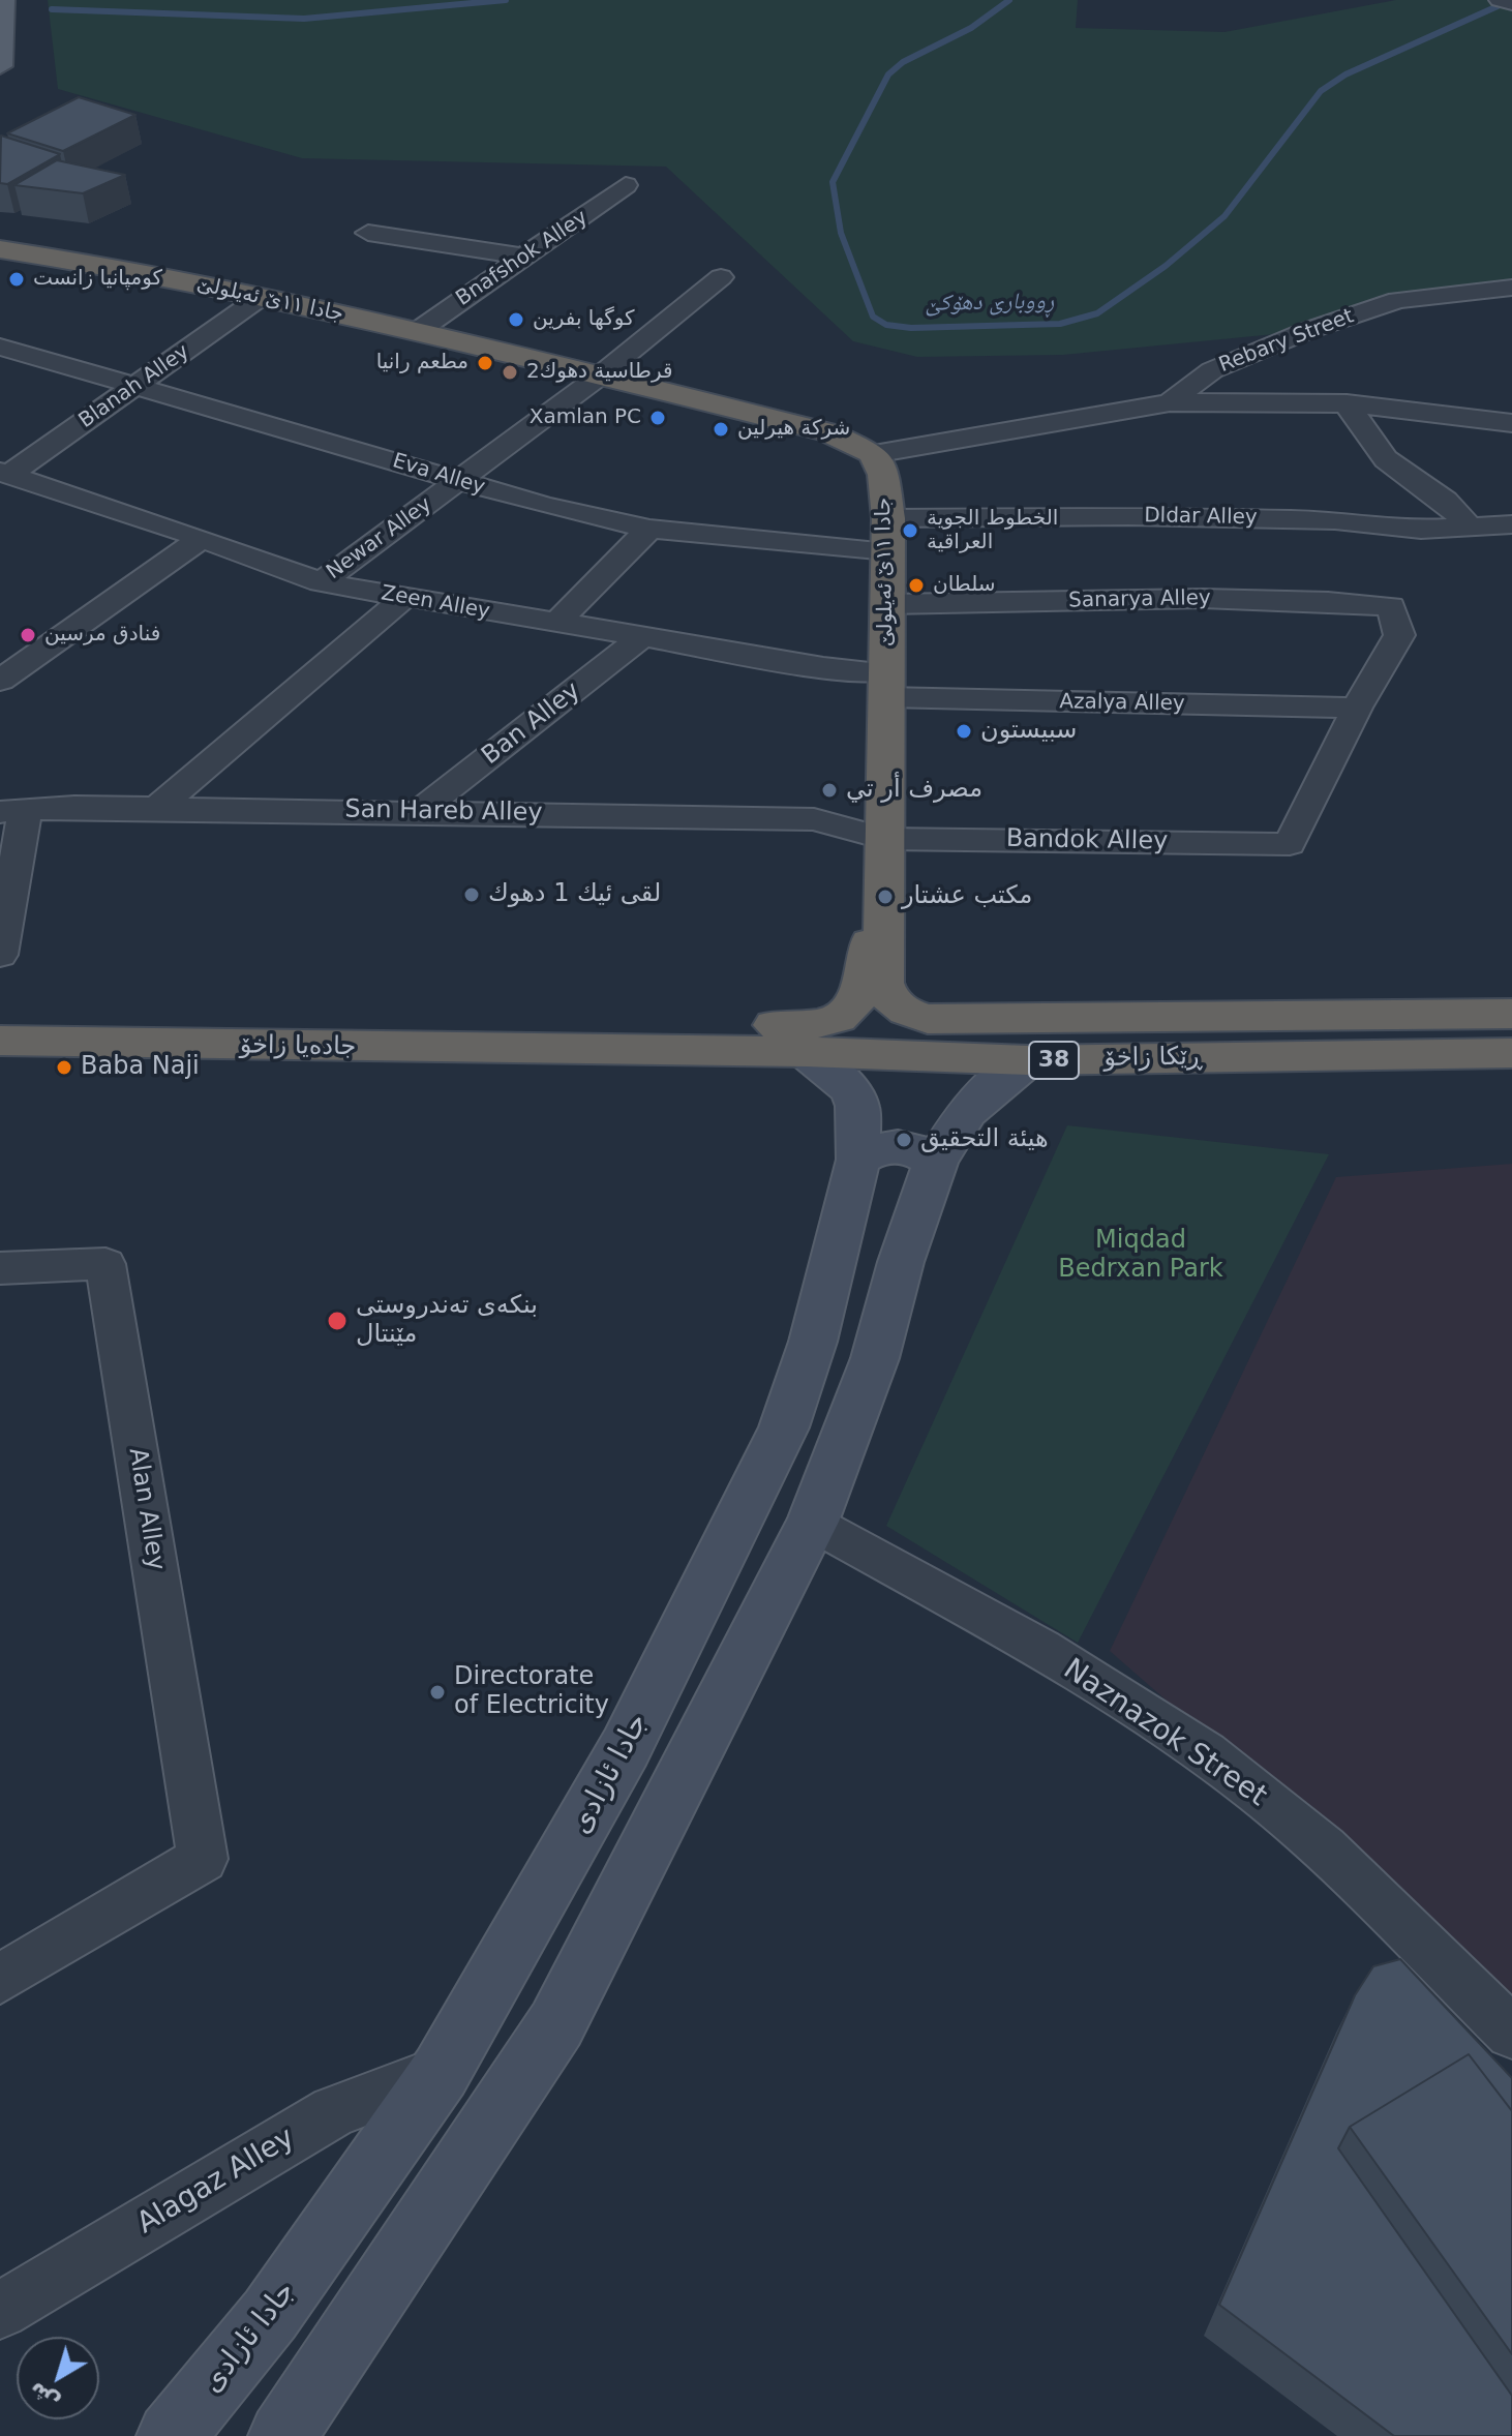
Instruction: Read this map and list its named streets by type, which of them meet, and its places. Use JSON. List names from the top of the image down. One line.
{"streets":{"highway":["جادا ١١ێ ئه‌یلولێ","جادەیا زاخۆ","ڕێکا زاخۆ","38"],"main road":["جادا ئازادی"],"street":["Bnafshok Alley","Rebary Street","Blanah Alley","Eva Alley","Dldar Alley","Newar Alley","Sanarya Alley","Zeen Alley","Azalya Alley","Ban Alley","San Hareb Alley","Bandok Alley","Alan Alley","Naznazok Street","Alagaz Alley"]},"crossings":[["Bnafshok Alley","جادا ١١ێ ئه‌یلولێ"],["جادا ١١ێ ئه‌یلولێ","Rebary Street"],["جادا ١١ێ ئه‌یلولێ","Blanah Alley"],["جادا ١١ێ ئه‌یلولێ","Eva Alley"],["جادا ١١ێ ئه‌یلولێ","Dldar Alley"],["جادا ١١ێ ئه‌یلولێ","Newar Alley"],["جادا ١١ێ ئه‌یلولێ","Sanarya Alley"],["جادا ١١ێ ئه‌یلولێ","Zeen Alley"],["جادا ١١ێ ئه‌یلولێ","Azalya Alley"],["جادا ١١ێ ئه‌یلولێ","San Hareb Alley"],["جادا ١١ێ ئه‌یلولێ","Bandok Alley"],["جادا ١١ێ ئه‌یلولێ","ڕێکا زاخۆ"],["Blanah Alley","Eva Alley"],["Blanah Alley","Zeen Alley"],["Eva Alley","Newar Alley"],["Newar Alley","Zeen Alley"],["Sanarya Alley","Azalya Alley"],["Sanarya Alley","Bandok Alley"],["Zeen Alley","Azalya Alley"],["Zeen Alley","Ban Alley"],["Azalya Alley","Bandok Alley"],["Ban Alley","San Hareb Alley"],["San Hareb Alley","Bandok Alley"],["جادەیا زاخۆ","ڕێکا زاخۆ"],["ڕێکا زاخۆ","جادا ئازادی"],["جادا ئازادی","Alagaz Alley"]],"water":["ڕووبارێ دهۆكێ"],"parks":["Miqdad Bedrxan Park"],"places":["كومپانيا زانست","كوگها بفرين","مطعم رانيا","قرطاسية دهوك2","Xamlan PC","شركة هيرلين","الخطوط الجوية العراقية","سلطان","فنادق مرسين","سبيستون","مصرف أر تي","لقى ئيك 1 دهوك","مكتب عشتار","Baba Naji","هيئة التحقيق","بنکەی تەندروستی مێنتال","Directorate of Electricity"],"north":"bottom left"}
